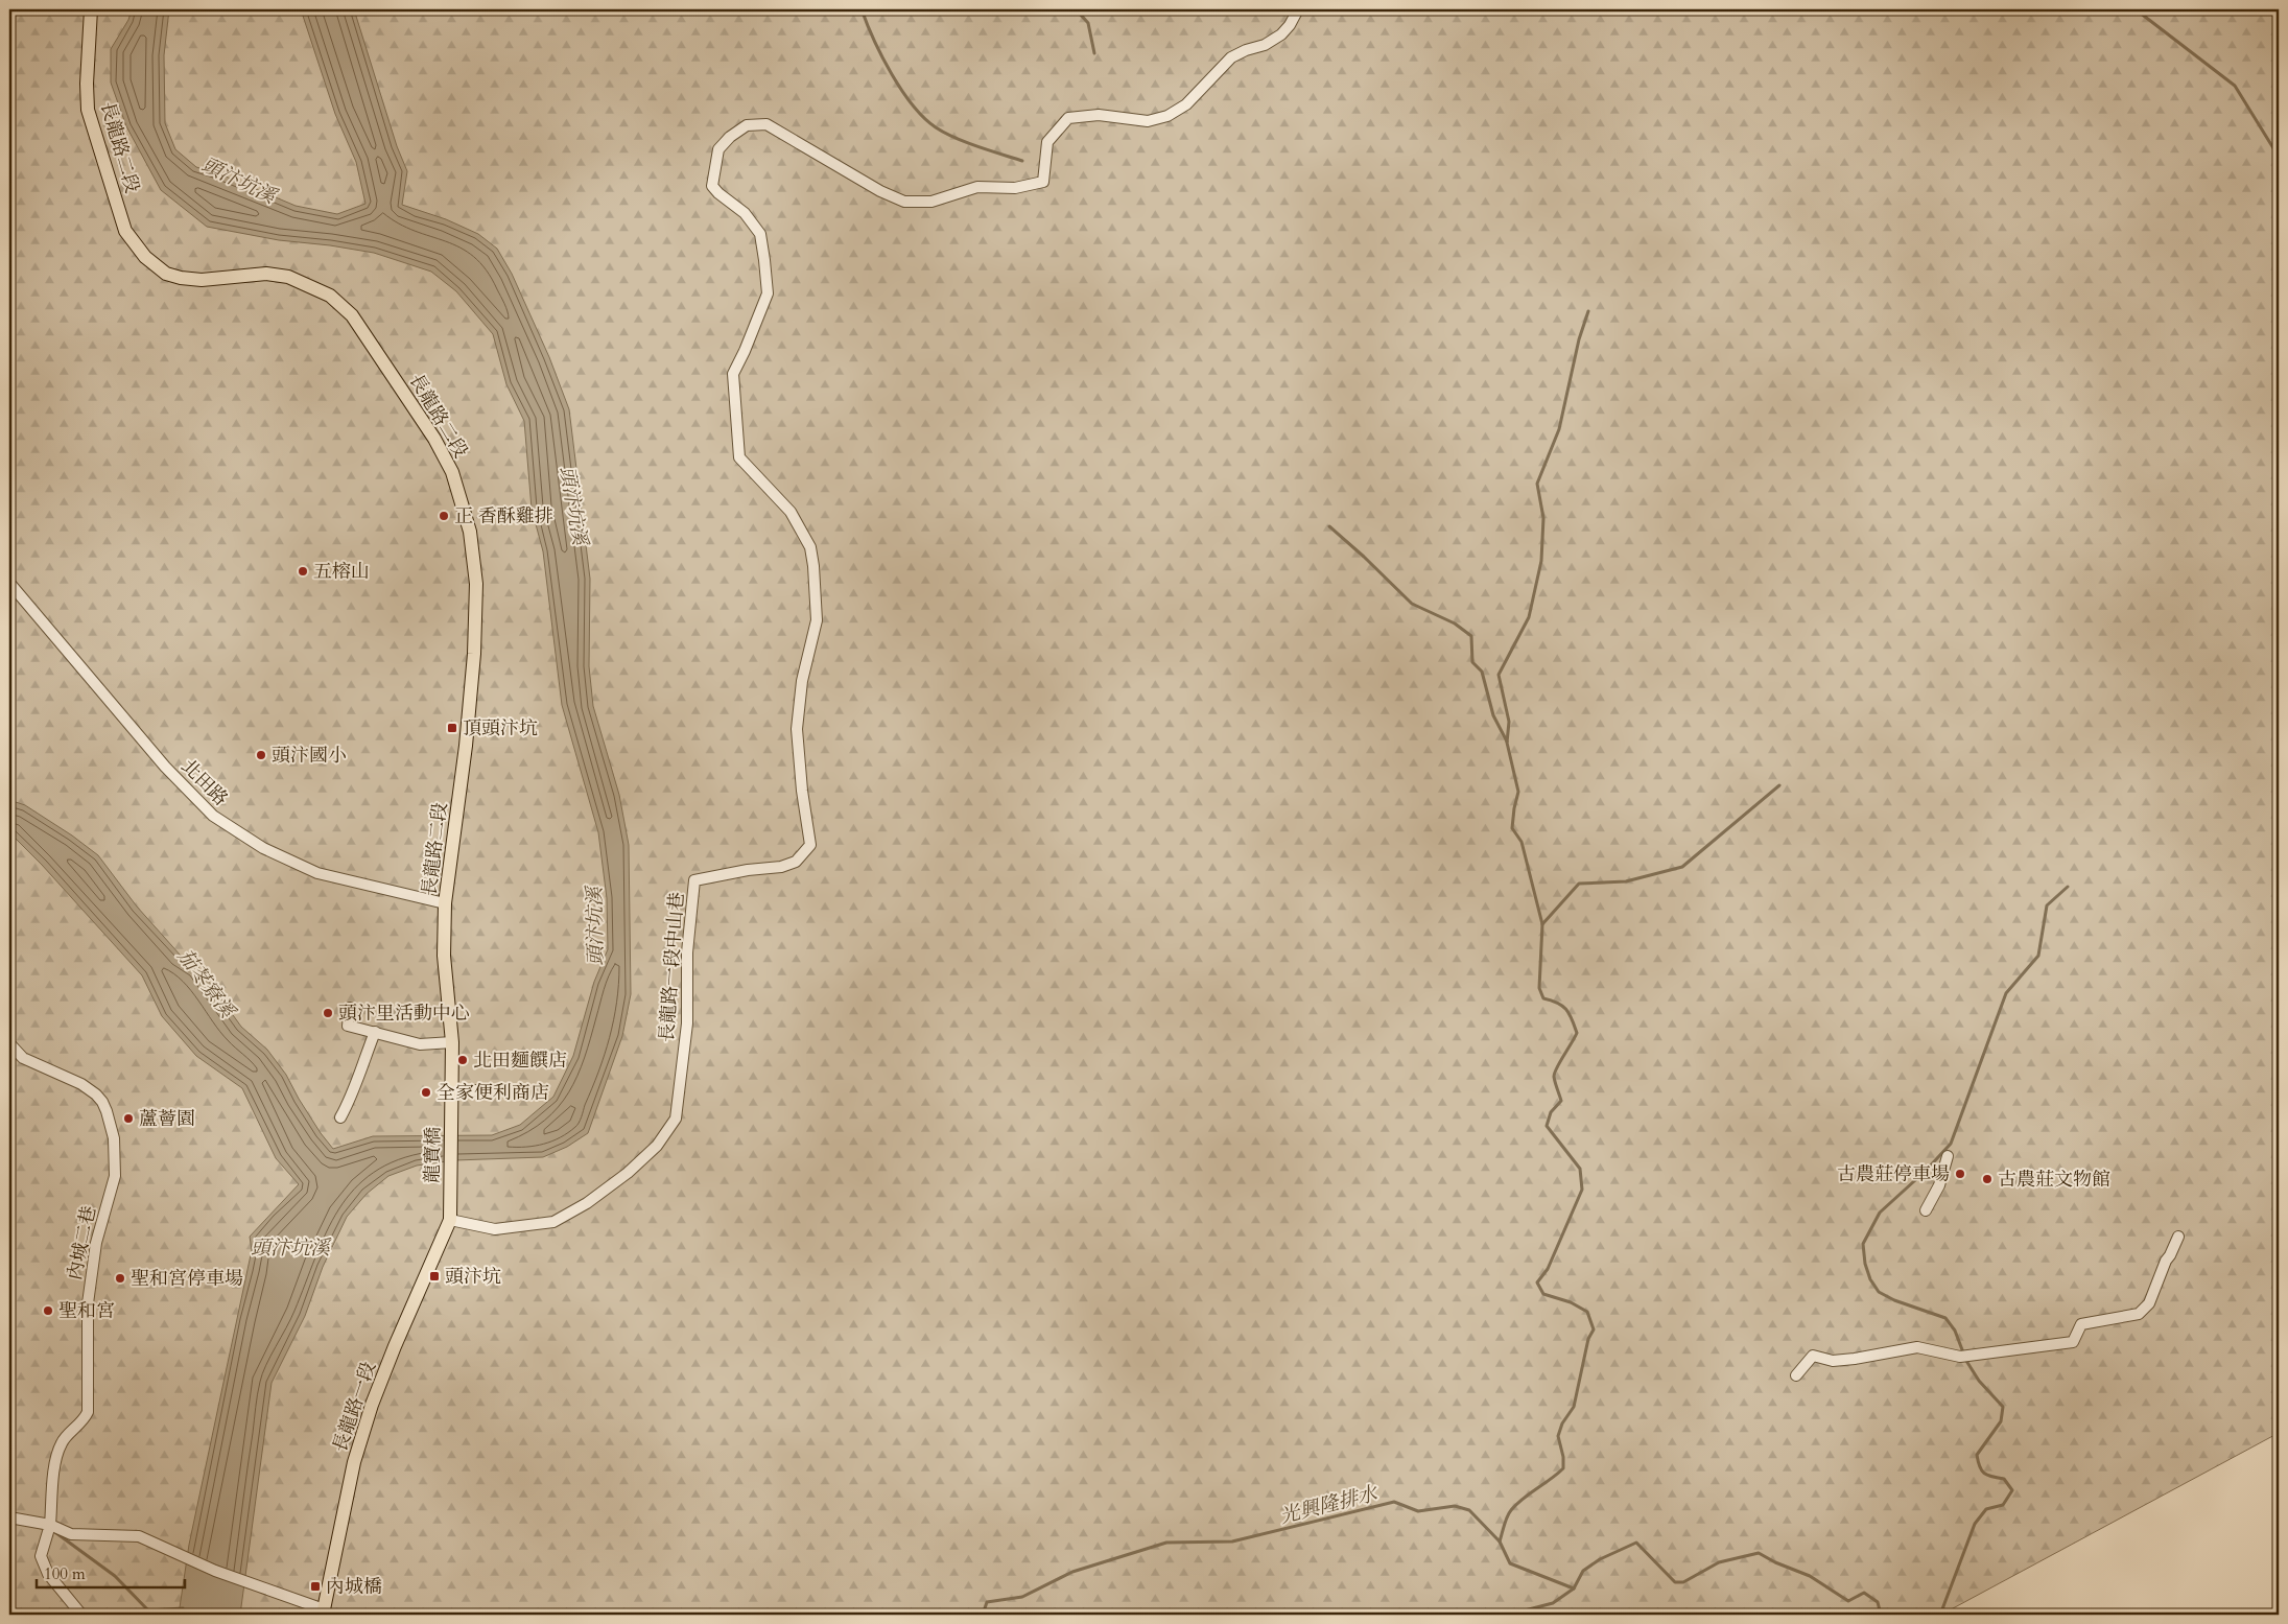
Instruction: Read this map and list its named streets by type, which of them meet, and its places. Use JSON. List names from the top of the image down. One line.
{"streets":{"main road":["長龍路二段","龍寶橋","長龍路一段"],"street":["北田路","長龍路一段中山巷","內城二巷"]},"crossings":[["長龍路二段","北田路"],["長龍路二段","龍寶橋"],["長龍路一段中山巷","龍寶橋"],["長龍路一段中山巷","長龍路一段"],["龍寶橋","長龍路一段"]],"water":["頭汴坑溪","茄苳寮溪","光興隆排水"],"places":{"other":["正 香酥雞排","五榕山","頭汴國小","頭汴里活動中心","北田麵饌店","全家便利商店","蘆薈園","古農莊停車場","古農莊文物館","聖和宮停車場","聖和宮"],"transit":["頂頭汴坑","頭汴坑","內城橋"]},"scale_bar":"100 m"}
